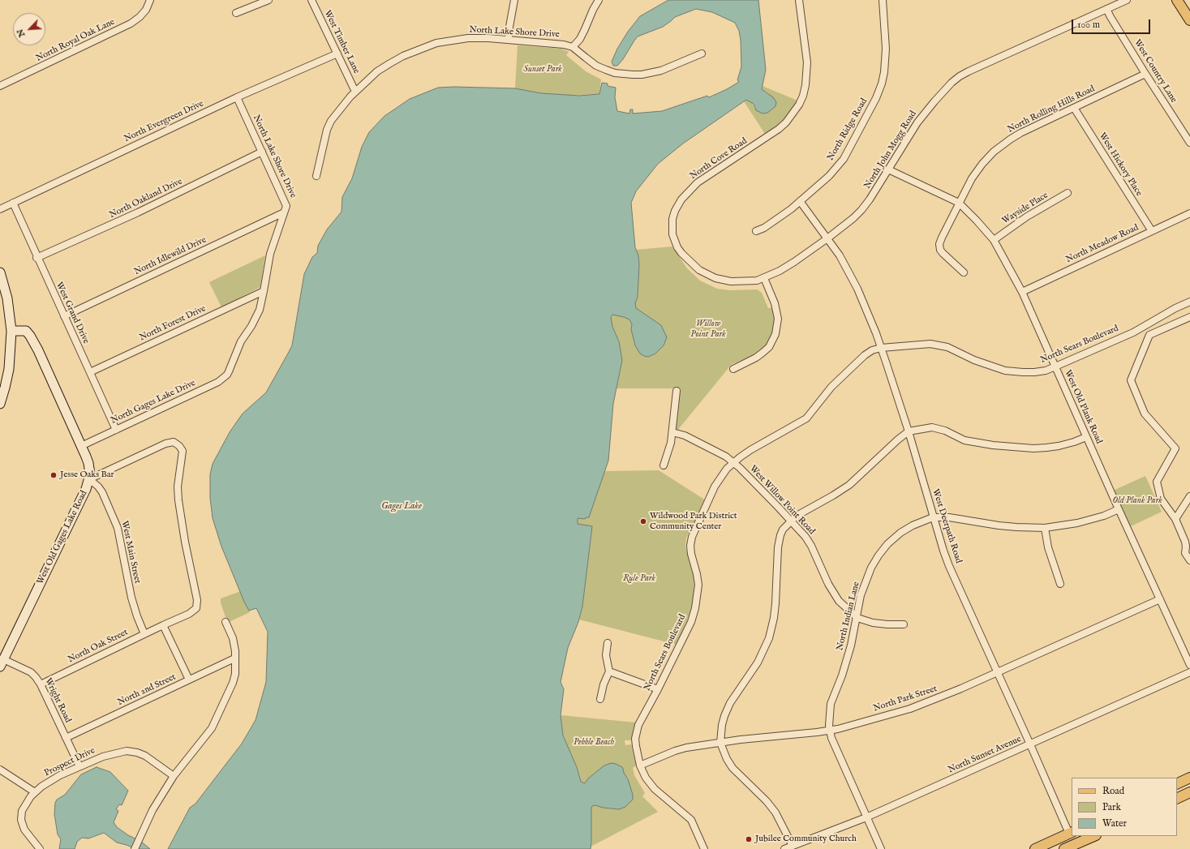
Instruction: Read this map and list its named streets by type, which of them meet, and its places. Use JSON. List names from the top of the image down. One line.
{"streets":{"street":["North Lake Shore Drive","North Royal Oak Lane","West Timber Lane","West Country Lane","North Rolling Hills Road","North Evergreen Drive","North Ridge Road","North John Mogg Road","North Cove Road","West Hickory Place","North Oakland Drive","Wayside Place","North Meadow Road","North Idlewild Drive","West Grand Drive","North Forest Drive","North Sears Boulevard","North Gages Lake Drive","West Old Plank Road","West Willow Point Road","West Deerpath Road","West Old Gages Lake Road","West Main Street","North Indian Lane","North Oak Street","North 2nd Street","North Park Street","Wright Road","North Sunset Avenue","Prospect Drive"]},"crossings":[["North Lake Shore Drive","West Timber Lane"],["North Lake Shore Drive","North Evergreen Drive"],["North Lake Shore Drive","North Oakland Drive"],["North Lake Shore Drive","North Idlewild Drive"],["North Lake Shore Drive","North Forest Drive"],["North Lake Shore Drive","North Gages Lake Drive"],["West Timber Lane","North Evergreen Drive"],["West Country Lane","North Rolling Hills Road"],["West Country Lane","North John Mogg Road"],["North Rolling Hills Road","West Hickory Place"],["North Rolling Hills Road","West Old Plank Road"],["North Evergreen Drive","West Grand Drive"],["North Ridge Road","West Deerpath Road"],["North John Mogg Road","North Cove Road"],["North John Mogg Road","West Old Plank Road"],["North John Mogg Road","West Deerpath Road"],["West Hickory Place","North Meadow Road"],["North Oakland Drive","West Grand Drive"],["Wayside Place","West Old Plank Road"],["North Meadow Road","West Old Plank Road"],["North Idlewild Drive","West Grand Drive"],["West Grand Drive","North Forest Drive"],["West Grand Drive","North Gages Lake Drive"],["North Sears Boulevard","West Old Plank Road"],["North Sears Boulevard","West Willow Point Road"],["North Sears Boulevard","West Deerpath Road"],["North Sears Boulevard","North Park Street"],["North Gages Lake Drive","West Old Gages Lake Road"],["West Old Plank Road","North Indian Lane"],["West Old Plank Road","North Park Street"],["West Willow Point Road","North Indian Lane"],["West Deerpath Road","North Indian Lane"],["West Deerpath Road","North Park Street"],["West Deerpath Road","North Sunset Avenue"],["West Old Gages Lake Road","West Main Street"],["West Old Gages Lake Road","North Oak Street"],["West Old Gages Lake Road","Wright Road"],["West Main Street","North Oak Street"],["North Indian Lane","North Park Street"],["North Indian Lane","North Sunset Avenue"],["North Oak Street","Wright Road"],["North 2nd Street","Wright Road"],["Wright Road","Prospect Drive"]],"water":["Gages Lake"],"parks":["Sunset Park","Willow Point Park","Old Plank Park","Rule Park","Pebble Beach"],"places":["Jesse Oaks Bar","Wildwood Park District Community Center","Jubilee Community Church"],"legend":["Road","Park","Water"],"scale_bar":"100 m","north":"bottom left"}
